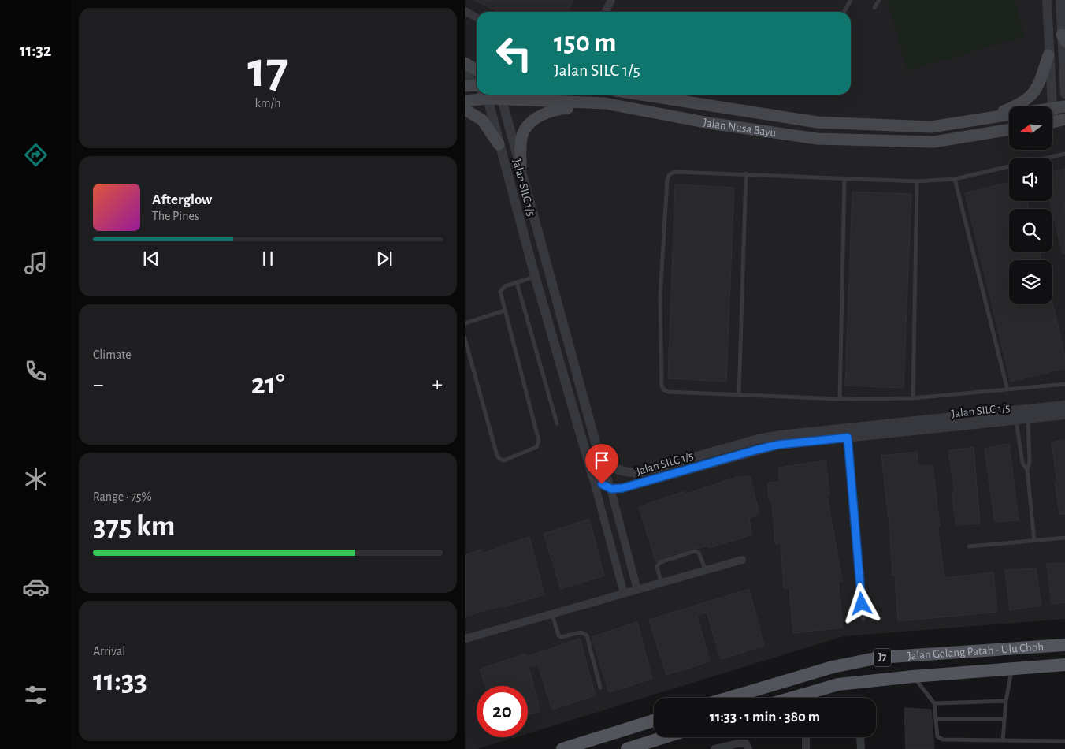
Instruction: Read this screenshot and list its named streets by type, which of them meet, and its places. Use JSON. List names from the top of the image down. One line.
{"streets":{"main road":["Jalan Nusa Bayu","Jalan Gelang Patah - Ulu Choh","J7"],"street":["Jalan SILC 1/5"]},"north":"left","page":{"tabs":"11:32","tile":[["17","km/h"],"Climate",["Range · 75%","375 km"],["Arrival","11:33"]],"turn":["150 m","Jalan SILC 1/5"],"song":["Afterglow","The Pines"],"heat":["−","21°","+"],"limit":"20","trip":"11:33 · 1 min · 380 m"}}
